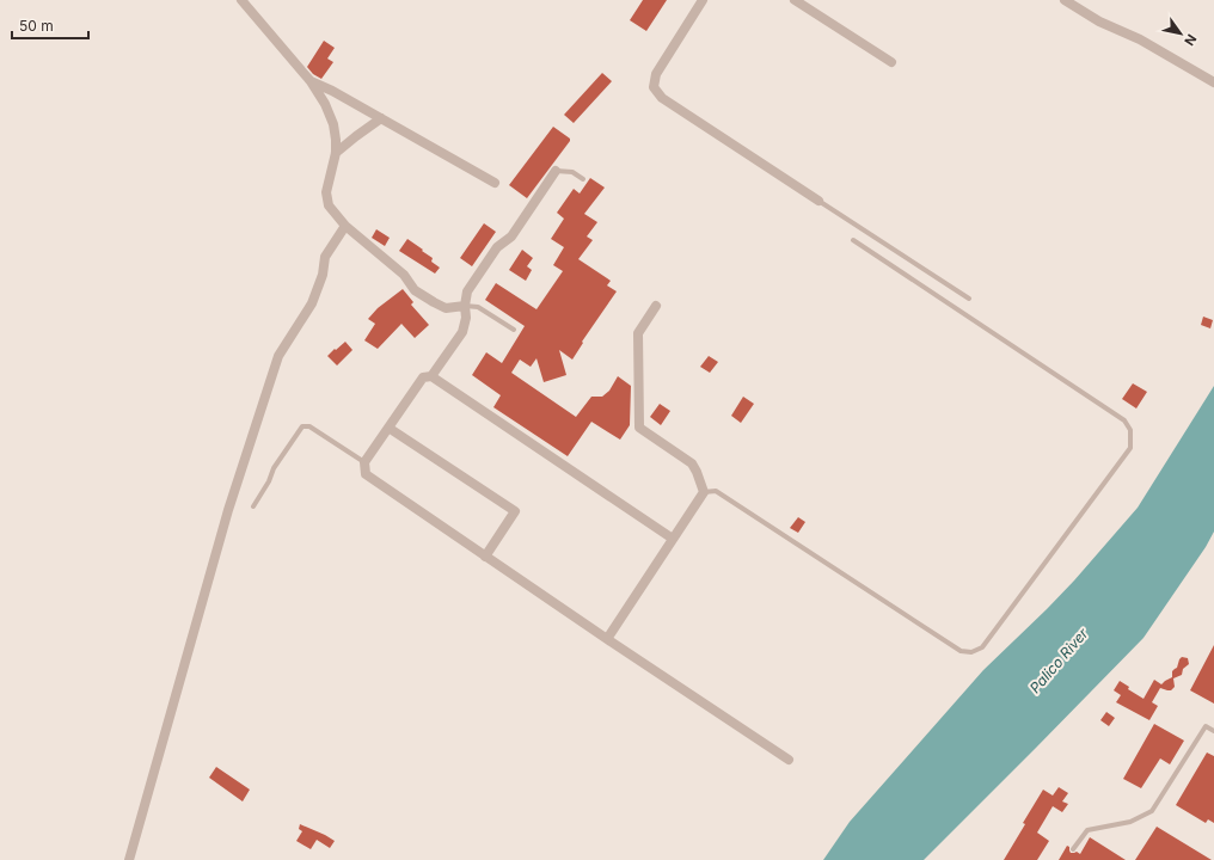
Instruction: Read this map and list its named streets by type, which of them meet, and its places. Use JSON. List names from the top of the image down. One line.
{"water":["Palico River"],"scale_bar":"50 m","north":"bottom right"}
